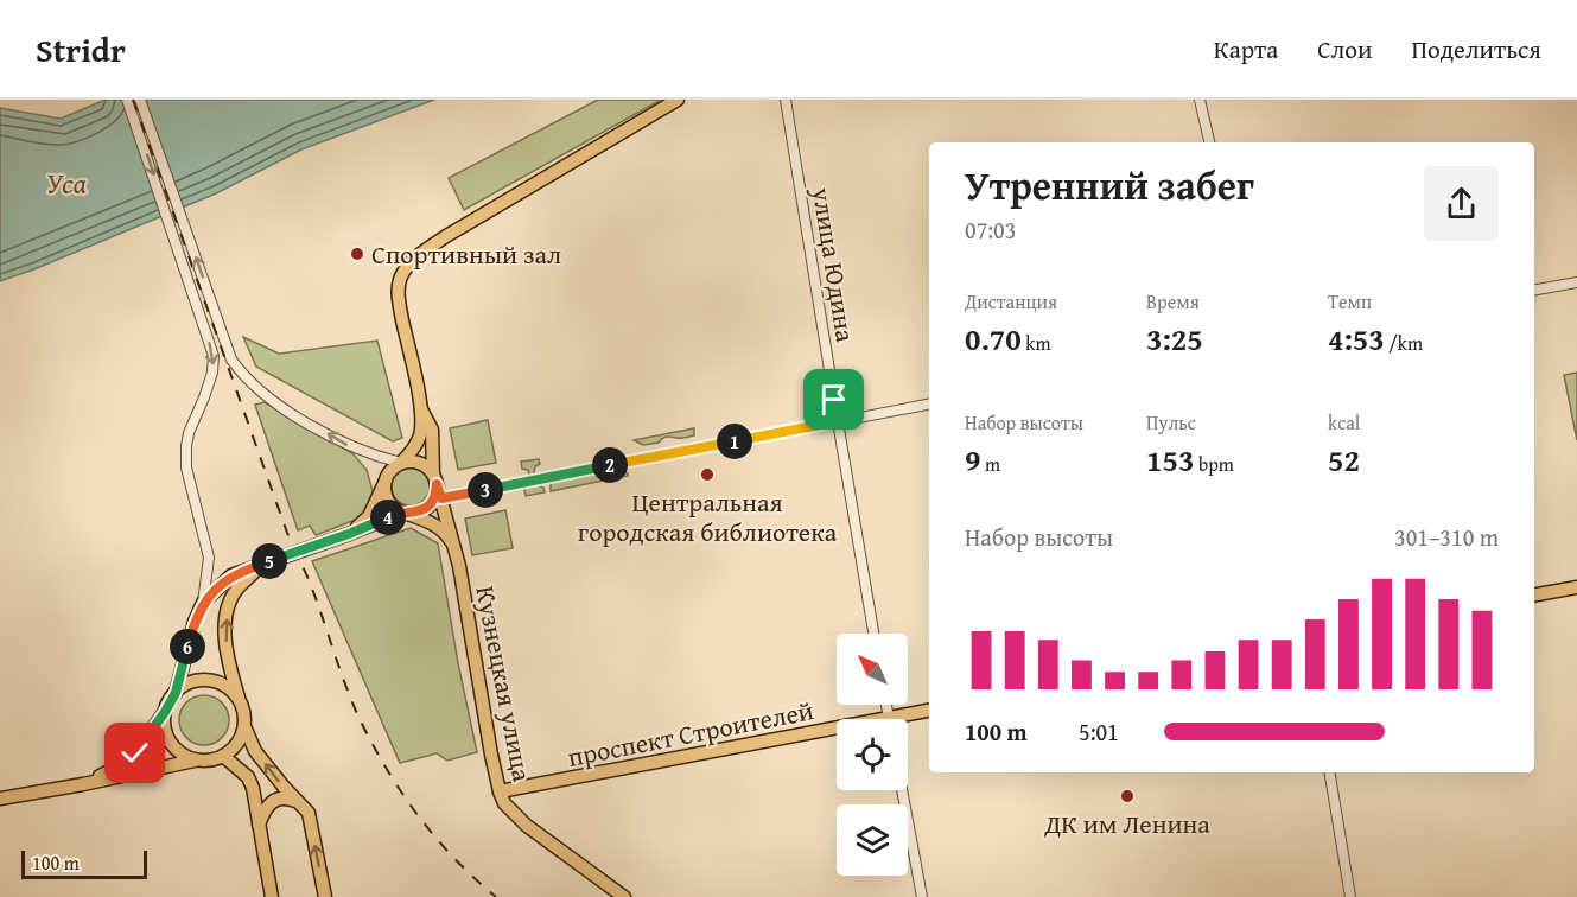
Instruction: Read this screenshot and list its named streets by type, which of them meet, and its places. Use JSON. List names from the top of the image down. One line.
{"streets":{"main road":["Кузнецкая улица","проспект Строителей"],"street":["улица Юдина"]},"crossings":[["Кузнецкая улица","проспект Строителей"]],"water":["Уса"],"places":["Спортивный зал","Центральная городская библиотека","ДК им Ленина"],"scale_bar":"100 m","north":"top left","page":{"header":"Stridr","nav":["Карта","Слои","Поделиться"],"heading":["Утренний забег","07:03"],"stats":[["Дистанция","0.70 km"],["Время","3:25"],["Темп","4:53 /km"],["Набор высоты","9 m"],["Пульс","153 bpm"],["kcal","52"]],"pins":["1","2","3","4","5","6"],"chart":["Набор высоты","301–310 m"],"list":[{"name":"100 m","note":"5:01"}],"scale":"100 m"}}
